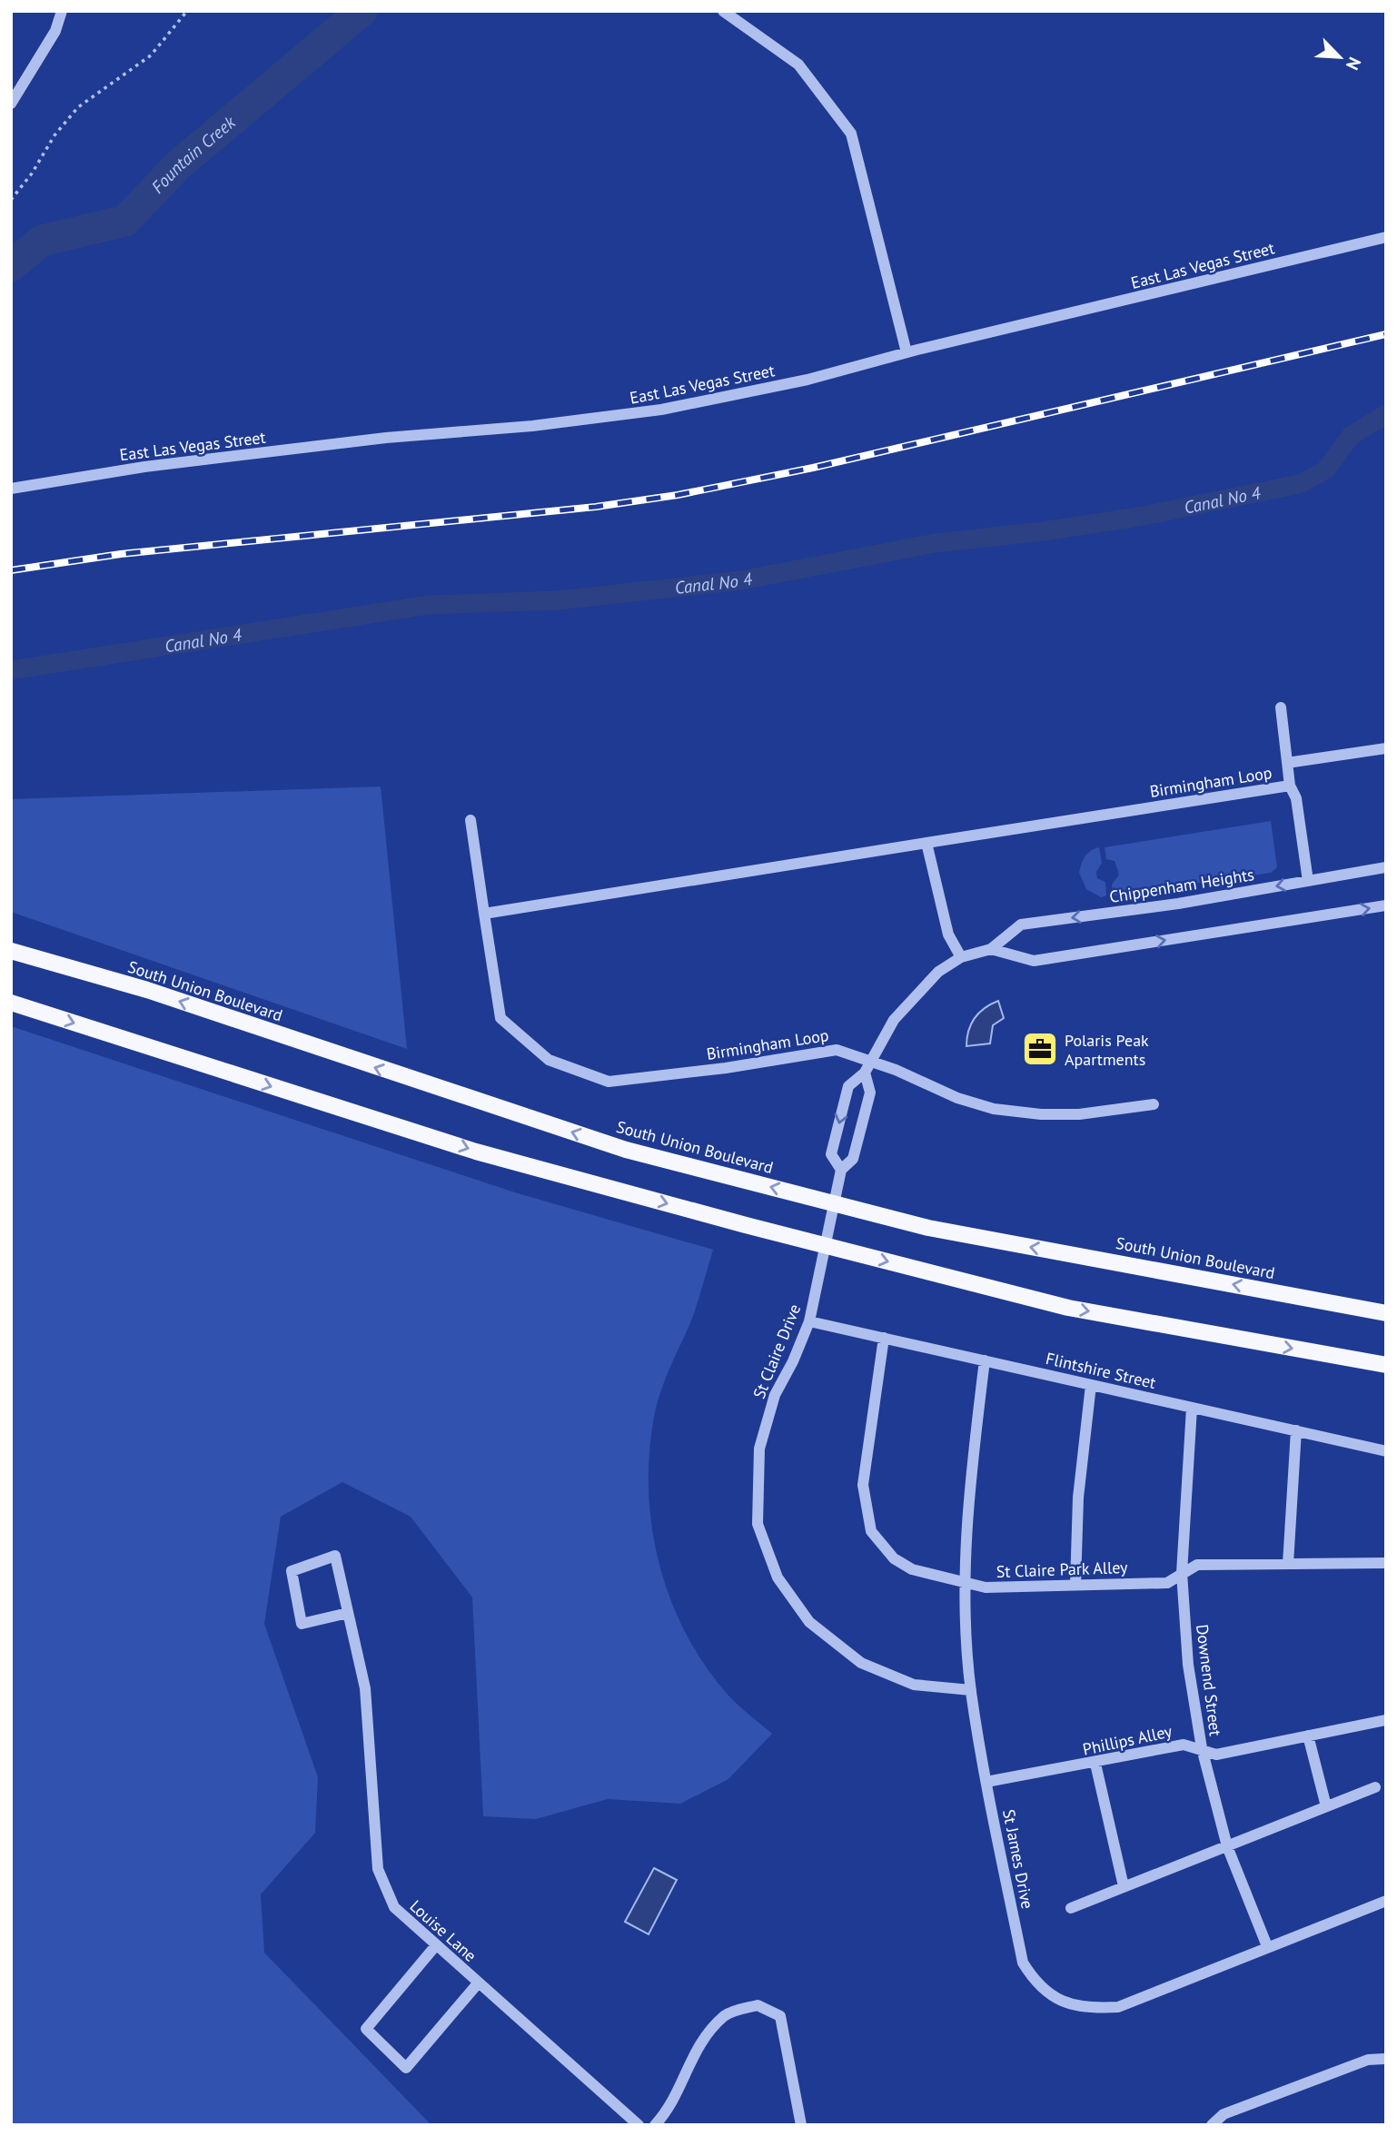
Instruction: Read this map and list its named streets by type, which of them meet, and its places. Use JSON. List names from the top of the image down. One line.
{"streets":{"main road":["South Union Boulevard"],"street":["East Las Vegas Street","Birmingham Loop","Chippenham Heights","St Claire Drive","Flintshire Street","St Claire Park Alley","Downend Street","Phillips Alley","St James Drive","Louise Lane"]},"crossings":[["Birmingham Loop","Chippenham Heights"],["Chippenham Heights","South Union Boulevard"],["Chippenham Heights","St Claire Drive"],["South Union Boulevard","St Claire Drive"],["St Claire Drive","Flintshire Street"],["St Claire Drive","St James Drive"],["Flintshire Street","St Claire Park Alley"],["Flintshire Street","Downend Street"],["Flintshire Street","St James Drive"],["St Claire Park Alley","Downend Street"],["St Claire Park Alley","St James Drive"],["Downend Street","Phillips Alley"],["Downend Street","St James Drive"],["Phillips Alley","St James Drive"]],"water":["Fountain Creek","Canal No 4"],"places":{"office":["Polaris Peak Apartments"]},"north":"bottom right"}
